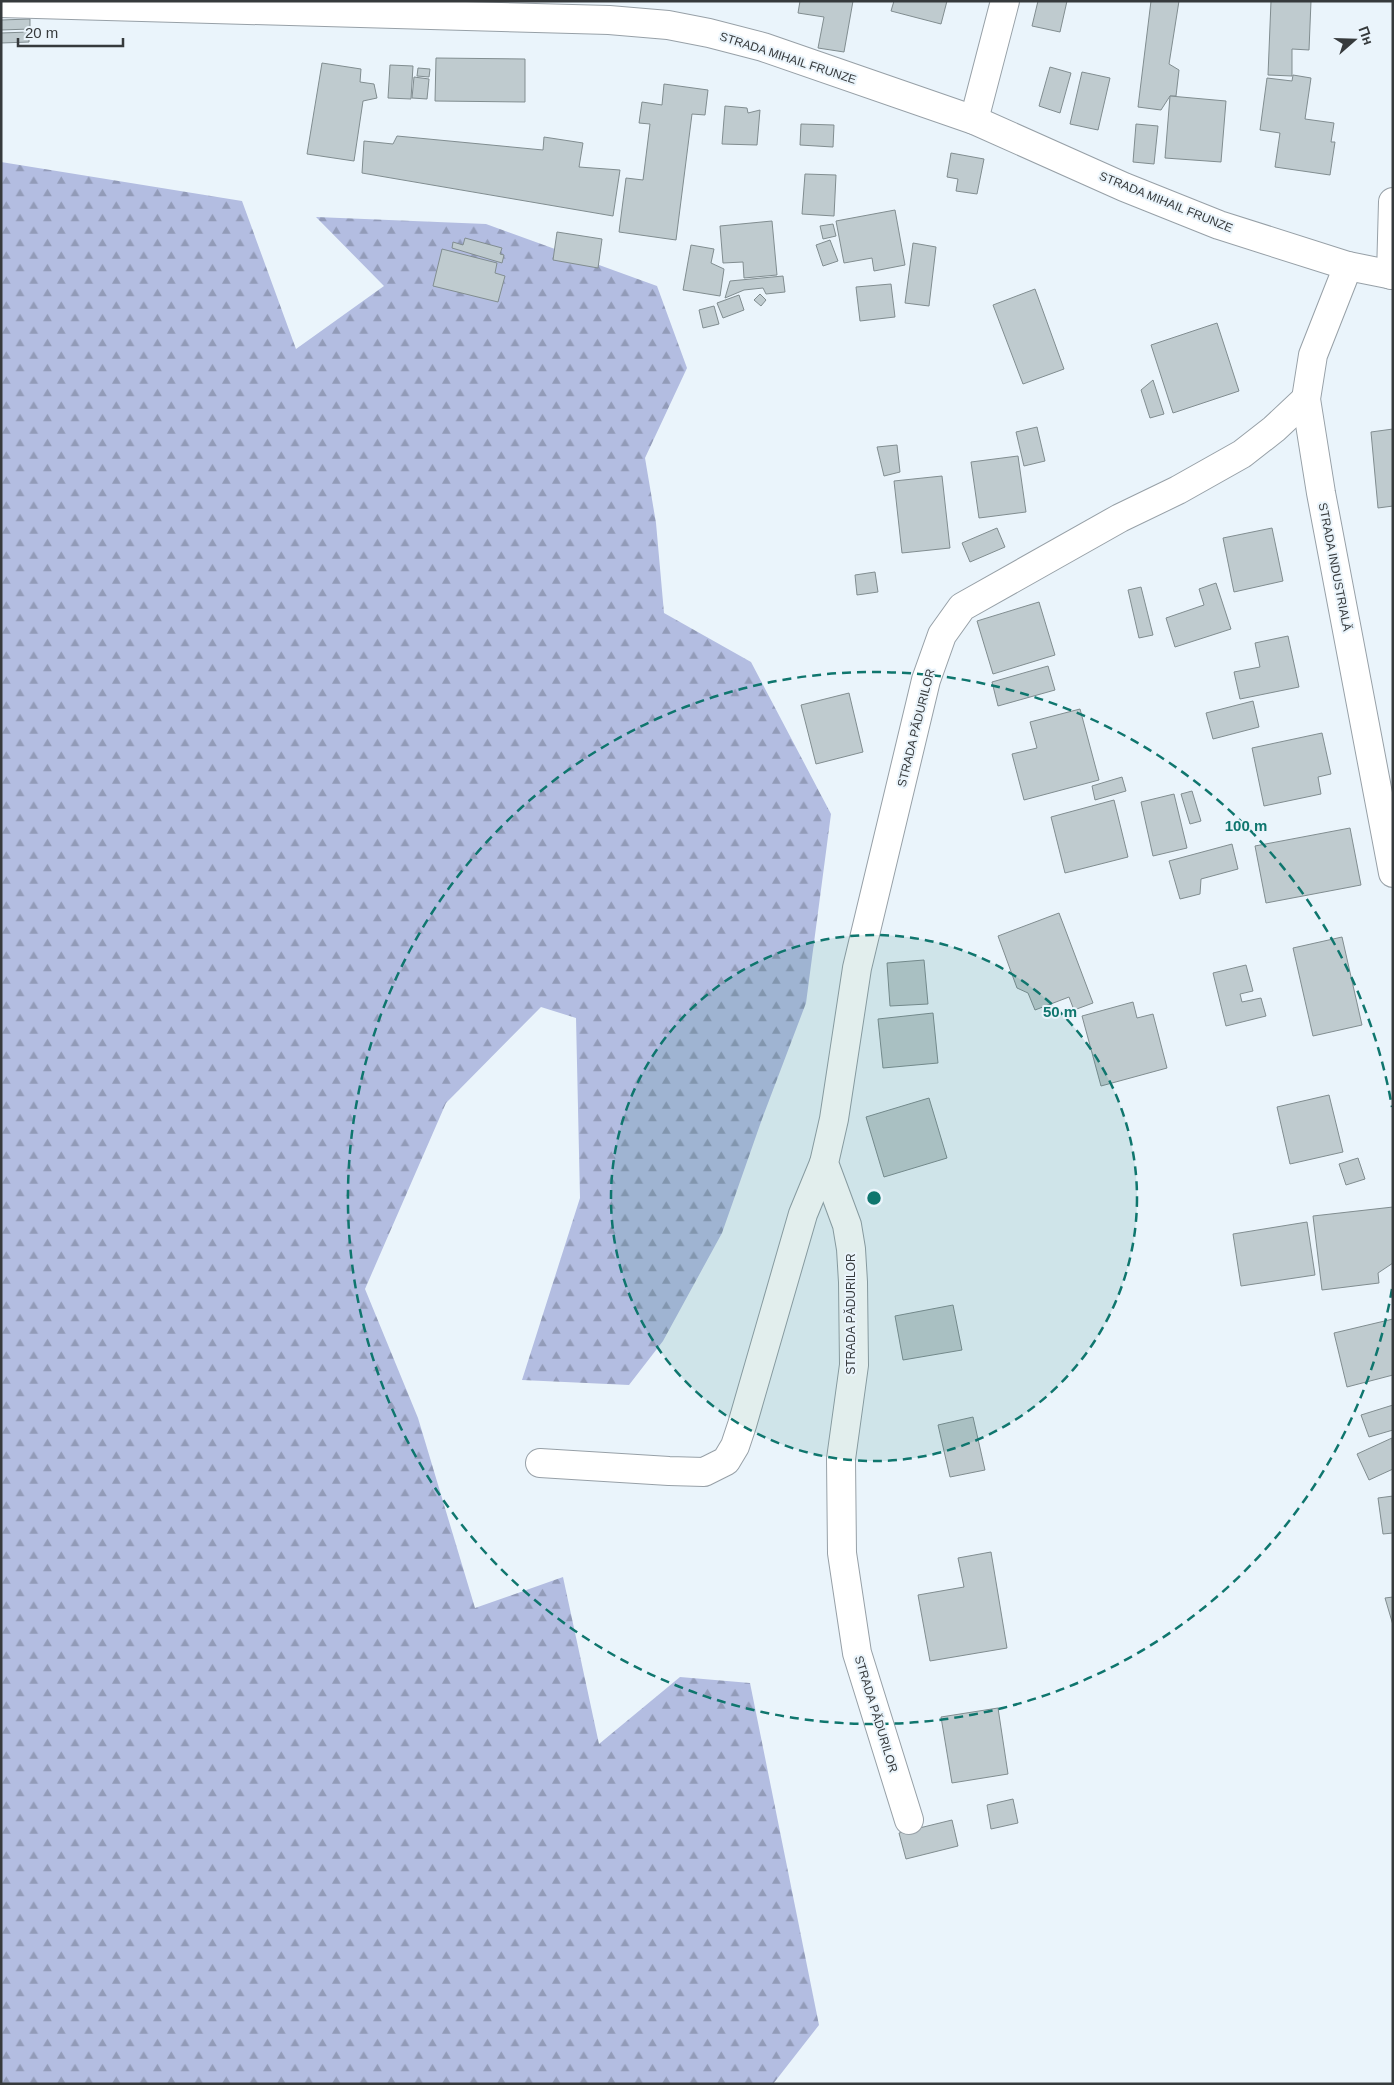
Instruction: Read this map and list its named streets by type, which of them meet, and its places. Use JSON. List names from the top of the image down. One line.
{"streets":{"street":["STRADA MIHAIL FRUNZE","STRADA INDUSTRIALĂ","STRADA PĂDURILOR"]},"crossings":[["STRADA MIHAIL FRUNZE","STRADA INDUSTRIALĂ"],["STRADA INDUSTRIALĂ","STRADA PĂDURILOR"]],"scale_bar":"20 m","north":"right","rings":["100 m","50 m"]}
